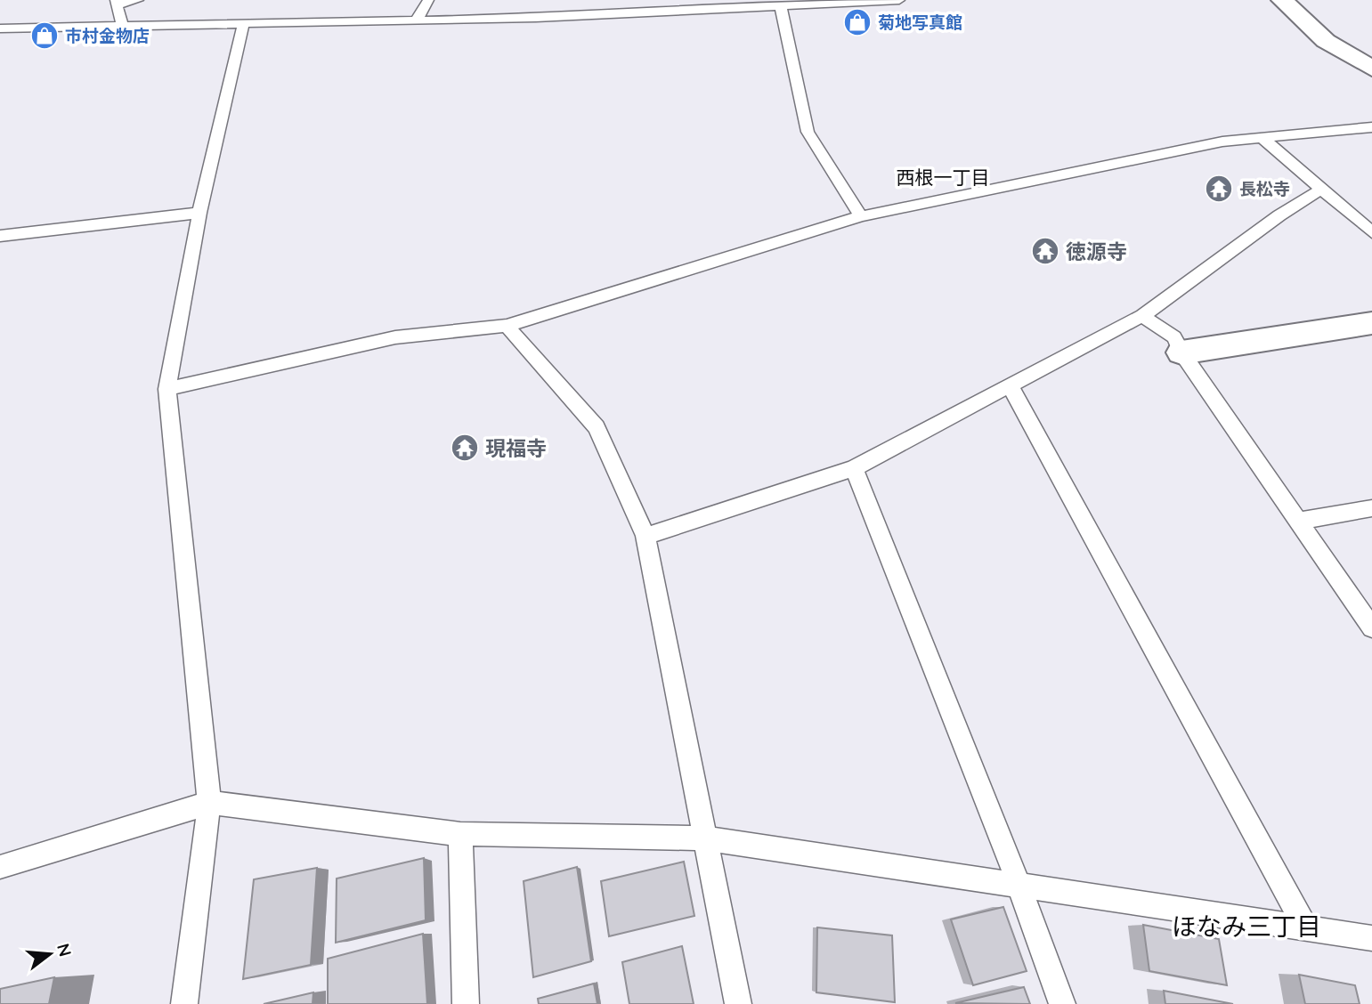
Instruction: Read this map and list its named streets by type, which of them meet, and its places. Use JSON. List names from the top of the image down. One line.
{"districts":["西根一丁目","ほなみ三丁目"],"places":{"shop":["菊地写真館","市村金物店"],"temple":["長松寺","徳源寺","現福寺"]},"north":"right"}
